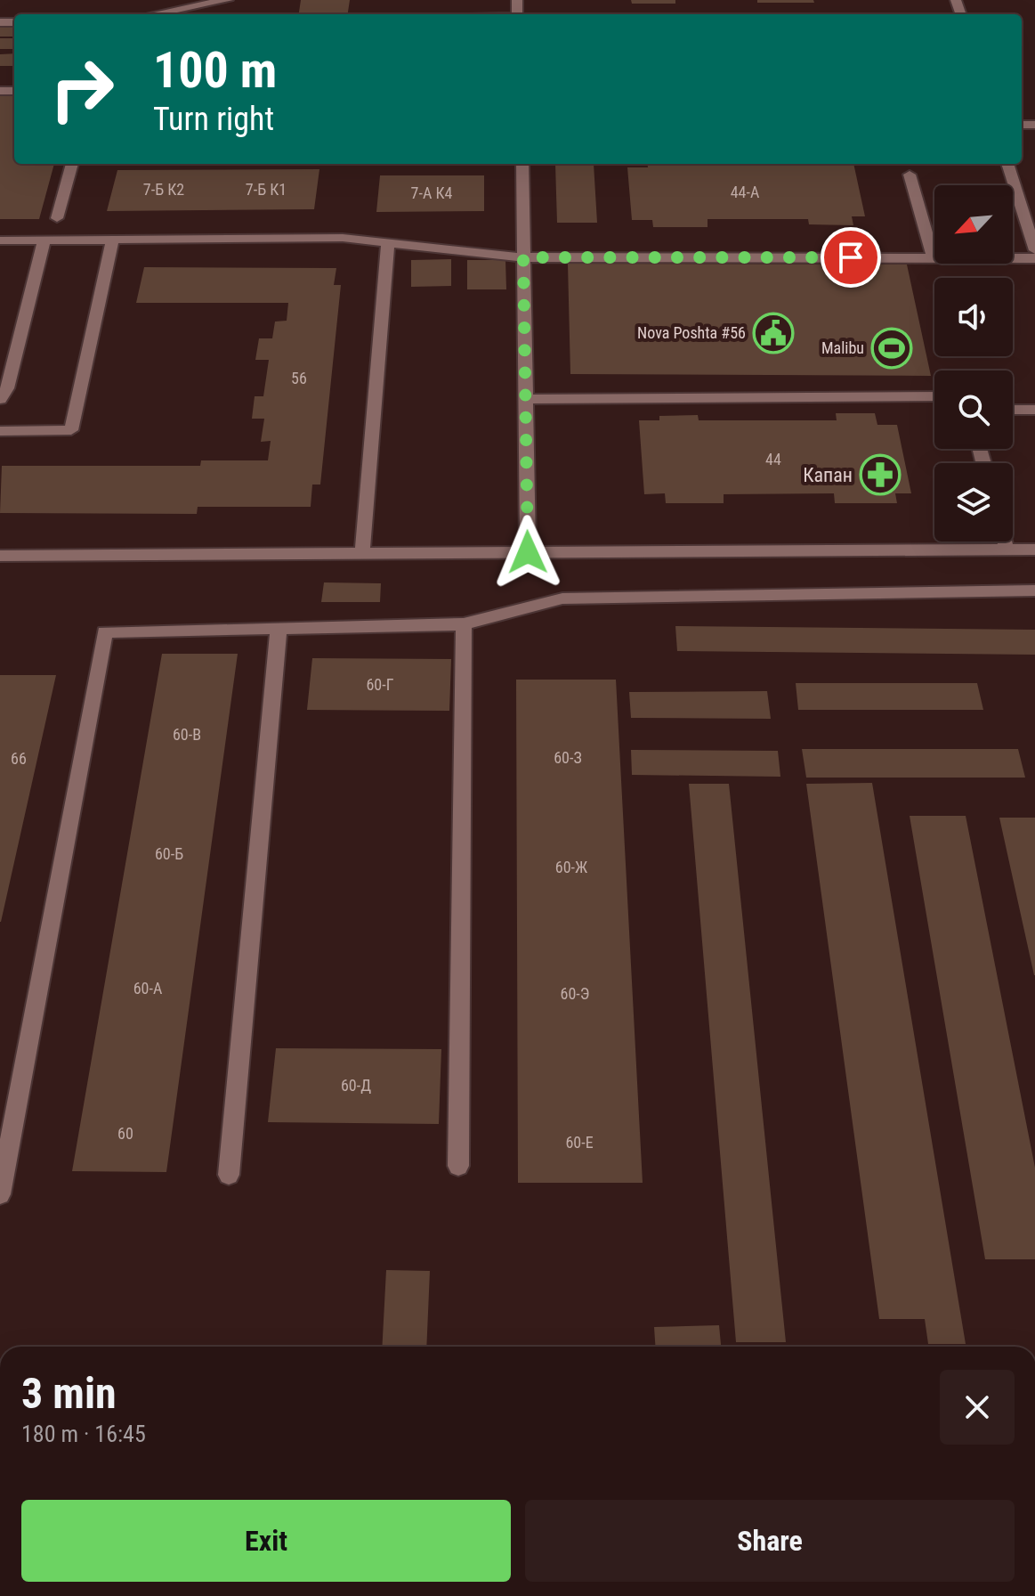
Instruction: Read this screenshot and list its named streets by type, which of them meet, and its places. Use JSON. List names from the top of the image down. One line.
{"places":{"public building":["Nova Poshta #56"],"sports":["Malibu"],"pharmacy":["Капан"]},"house_numbers":["7-Б К2","7-Б К1","44-А","7-А К4","56","44","60-Г","60-В","60-З","66","60-Б","60-Ж","60-А","60-Э","60-Д","60","60-Е"],"north":"bottom left","page":{"turn":["100 m","Turn right"],"heading":["3 min","180 m · 16:45"],"buttons":["Exit","Share"]}}
